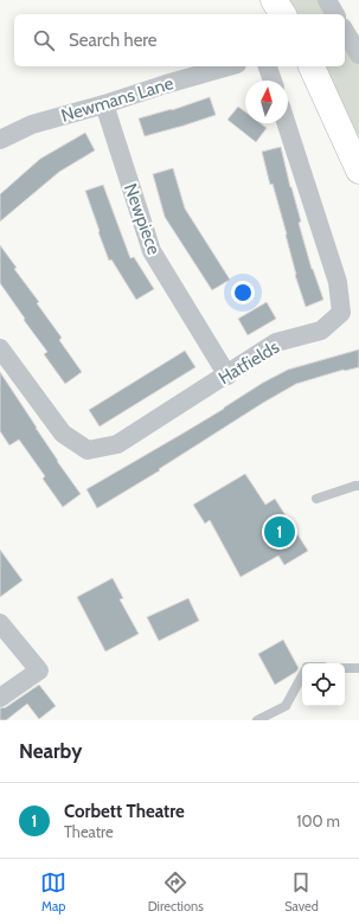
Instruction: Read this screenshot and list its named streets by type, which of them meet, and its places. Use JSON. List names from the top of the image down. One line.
{"streets":{"street":["Newmans Lane","Newpiece","Hatfields"]},"crossings":[["Newmans Lane","Newpiece"],["Newpiece","Hatfields"]],"north":"top","page":{"search":"Search here","pins":"1","heading":"Nearby","list":[{"mark":"1","name":"Corbett Theatre","note":"Theatre","value":"100 m"}],"nav":["Map","Directions","Saved"]}}
